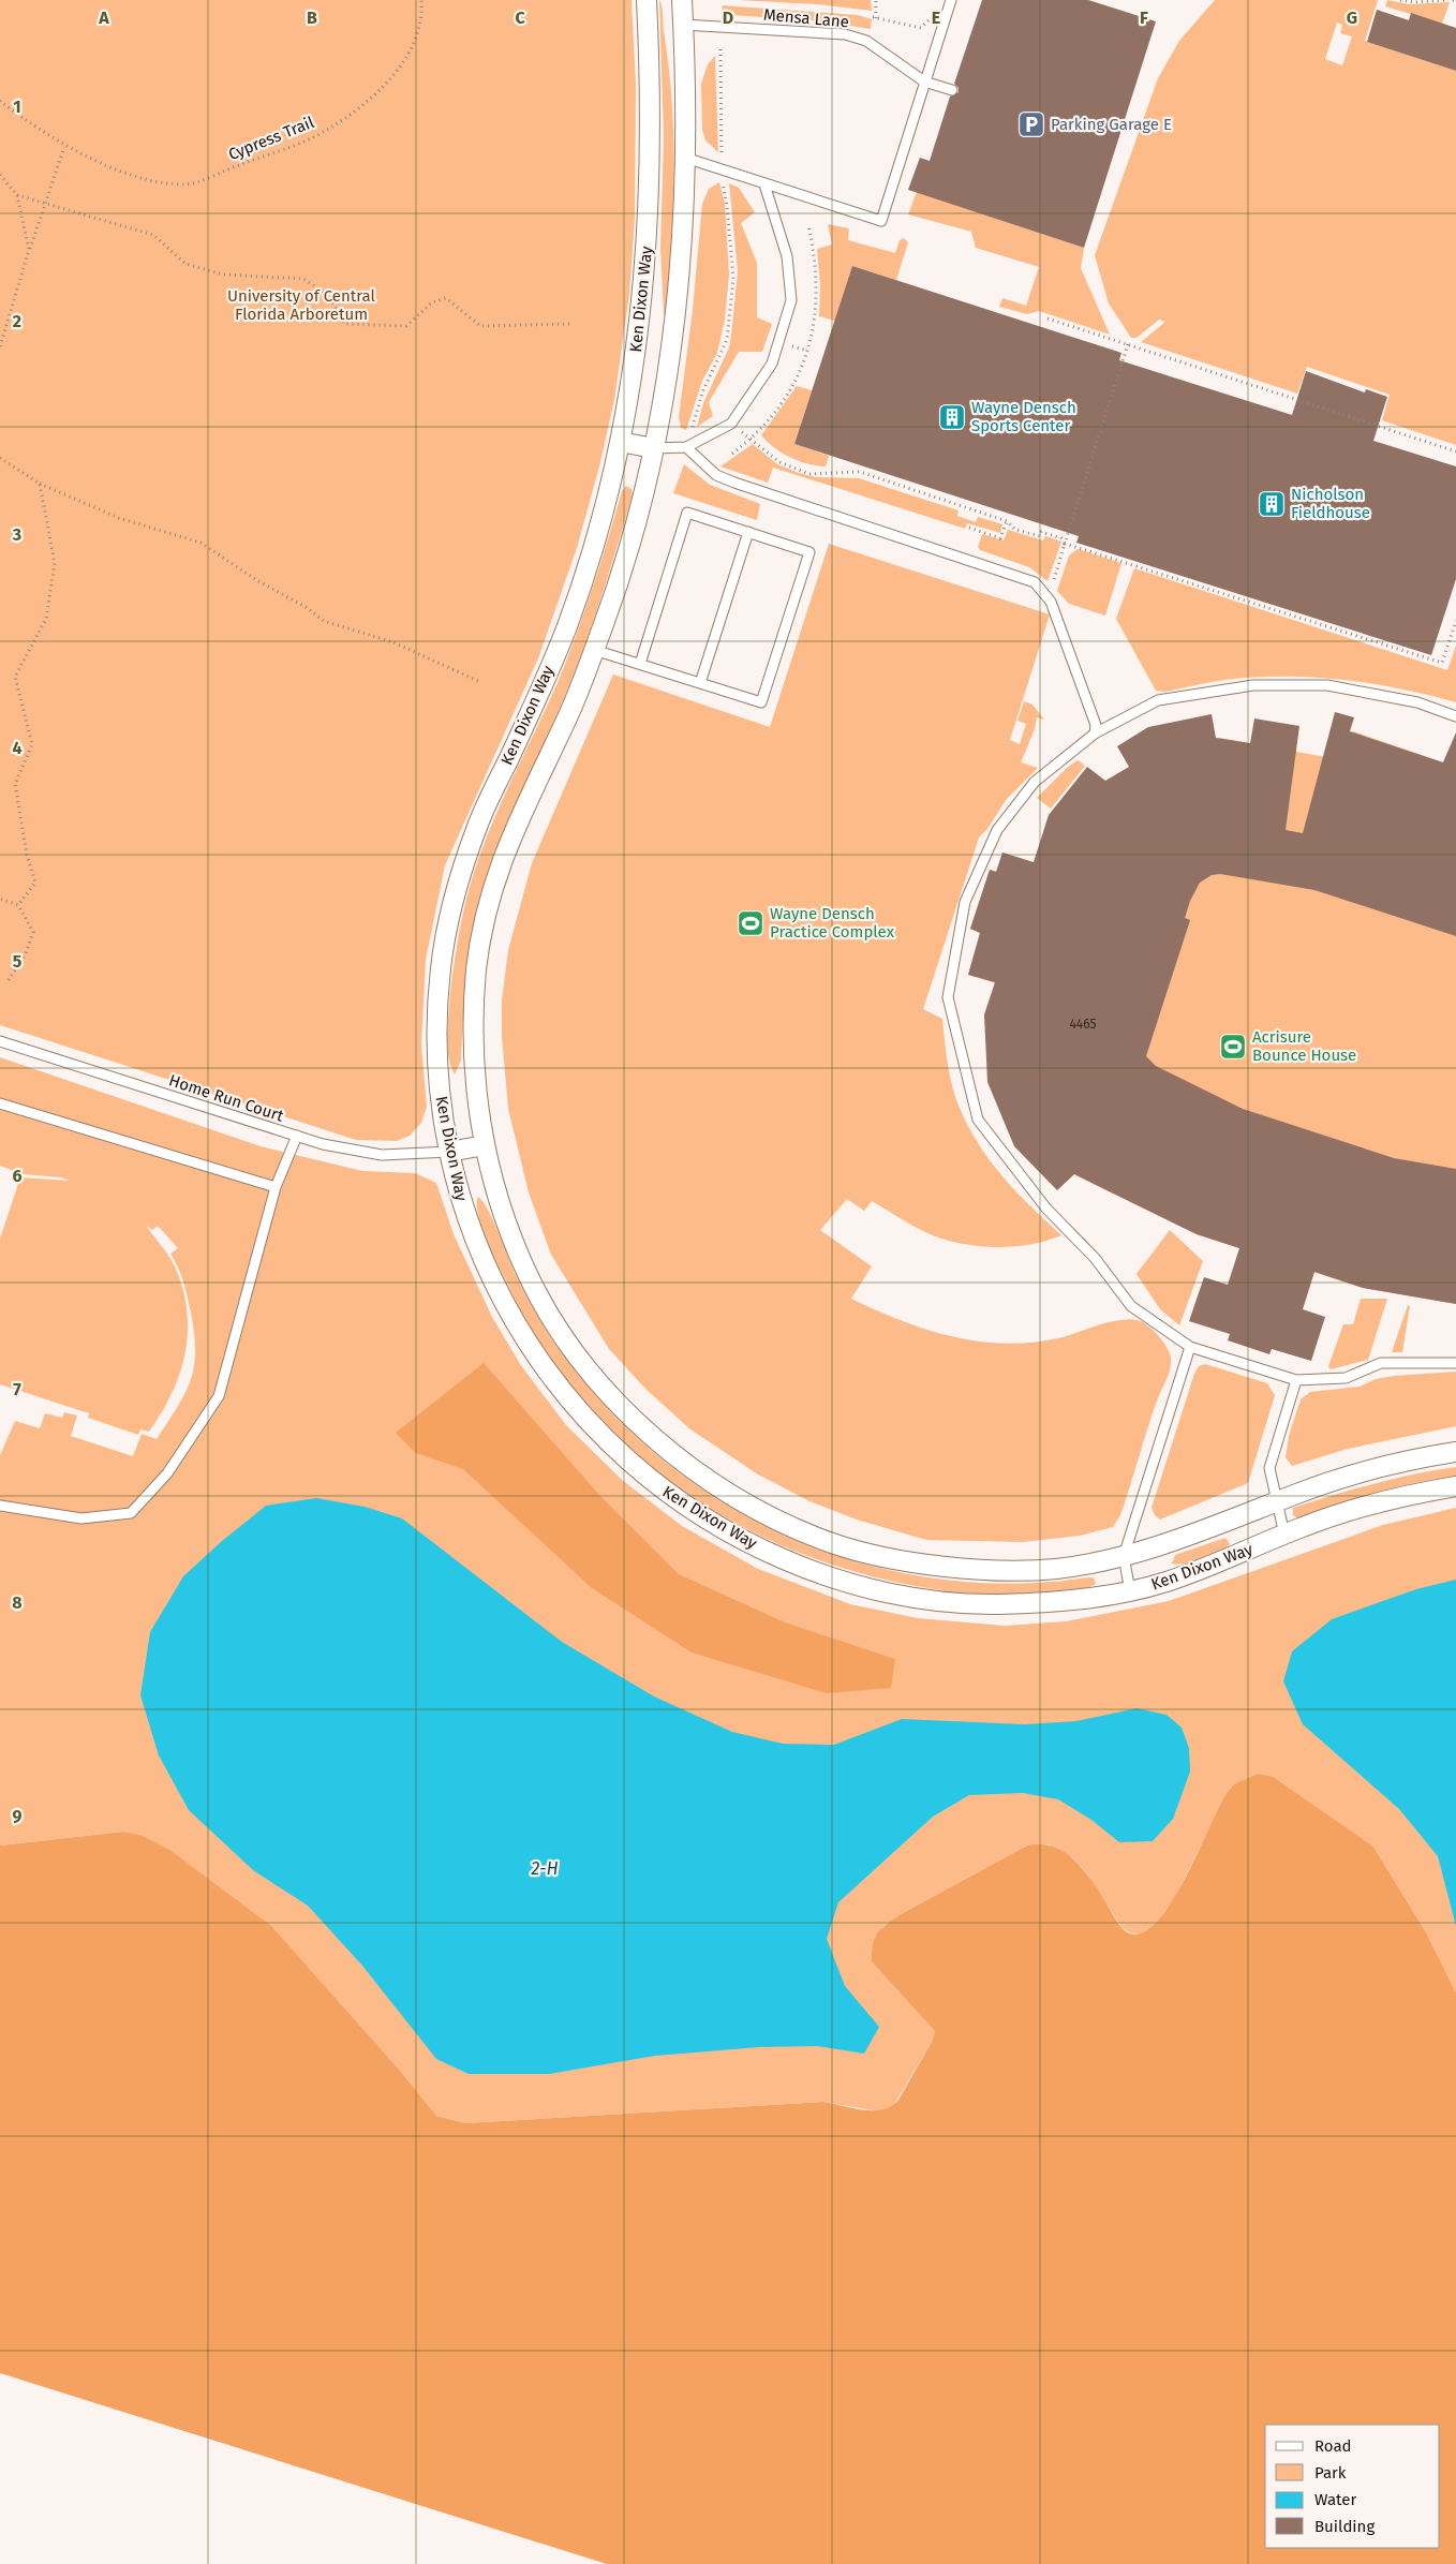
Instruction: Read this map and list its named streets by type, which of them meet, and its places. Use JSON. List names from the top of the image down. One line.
{"streets":{"street":["Ken Dixon Way"],"lane":["Mensa Lane","Home Run Court"],"path":["Cypress Trail"]},"crossings":[["Mensa Lane","Ken Dixon Way"],["Ken Dixon Way","Home Run Court"]],"water":["2-H"],"parks":["University of Central Florida Arboretum"],"places":{"parking":["Parking Garage E"],"building":["Wayne Densch Sports Center","Nicholson Fieldhouse"],"sports":["Wayne Densch Practice Complex","Acrisure Bounce House"]},"house_numbers":["4465"],"legend":["Road","Park","Water","Building"],"grid":{"columns":["A","B","C","D","E","F","G"],"rows":["1","2","3","4","5","6","7","8","9"]}}
